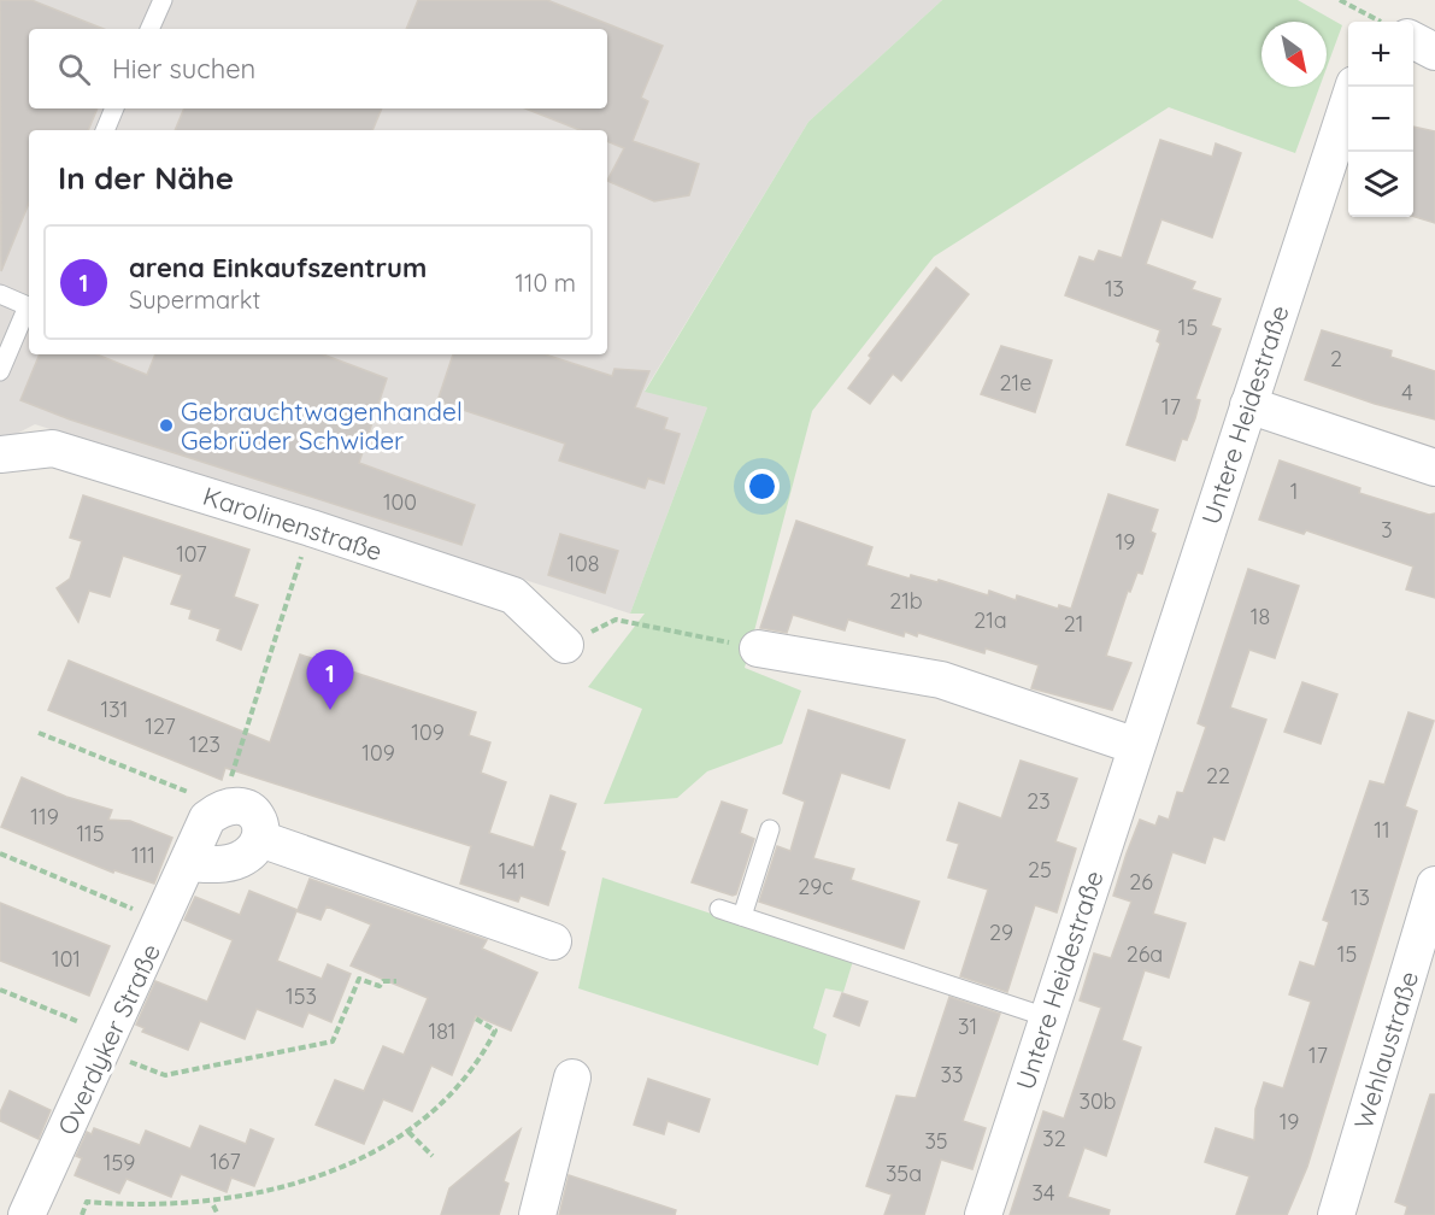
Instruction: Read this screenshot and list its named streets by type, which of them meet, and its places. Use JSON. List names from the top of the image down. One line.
{"streets":{"street":["Untere Heidestraße","Karolinenstraße","Overdyker Straße","Wehlaustraße"]},"places":["Gebrauchtwagenhandel Gebrüder Schwider"],"house_numbers":["13","15","2","21e","4","17","1","100","3","19","107","108","21b","18","21a","21","131","127","109","123","109","22","23","119","11","115","111","25","141","26","29c","13","29","26a","15","101","153","31","181","17","33","30b","19","32","35","167","159","35a","34"],"north":"bottom right","page":{"map_buttons":["+","−"],"search":"Hier suchen","heading":"In der Nähe","list":[{"mark":"1","name":"arena Einkaufszentrum","note":"Supermarkt","value":"110 m"}],"pins":"1"}}
